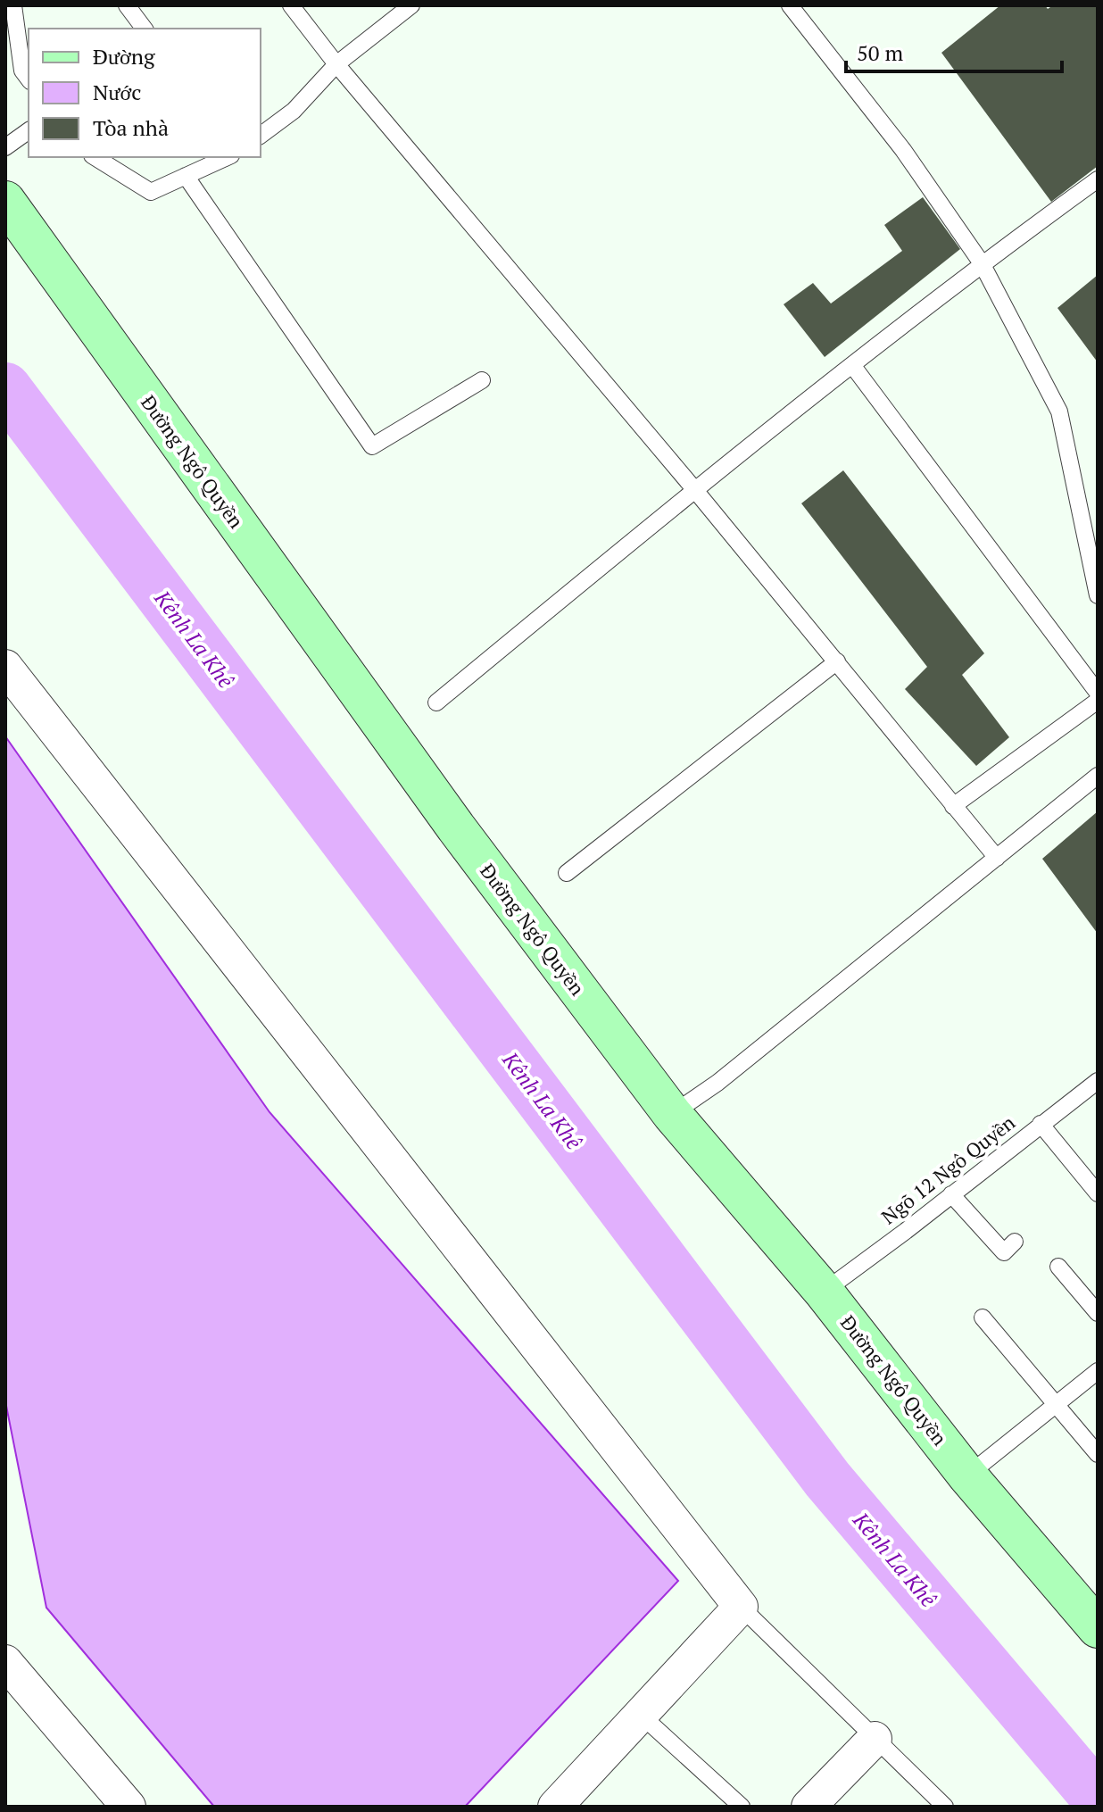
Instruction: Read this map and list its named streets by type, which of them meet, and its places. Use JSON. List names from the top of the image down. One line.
{"streets":{"street":["Đường Ngô Quyền"],"lane":["Ngõ 12 Ngô Quyền"]},"crossings":[["Đường Ngô Quyền","Ngõ 12 Ngô Quyền"]],"water":["Kênh La Khê"],"legend":["Đường","Nước","Tòa nhà"],"scale_bar":"50 m"}
